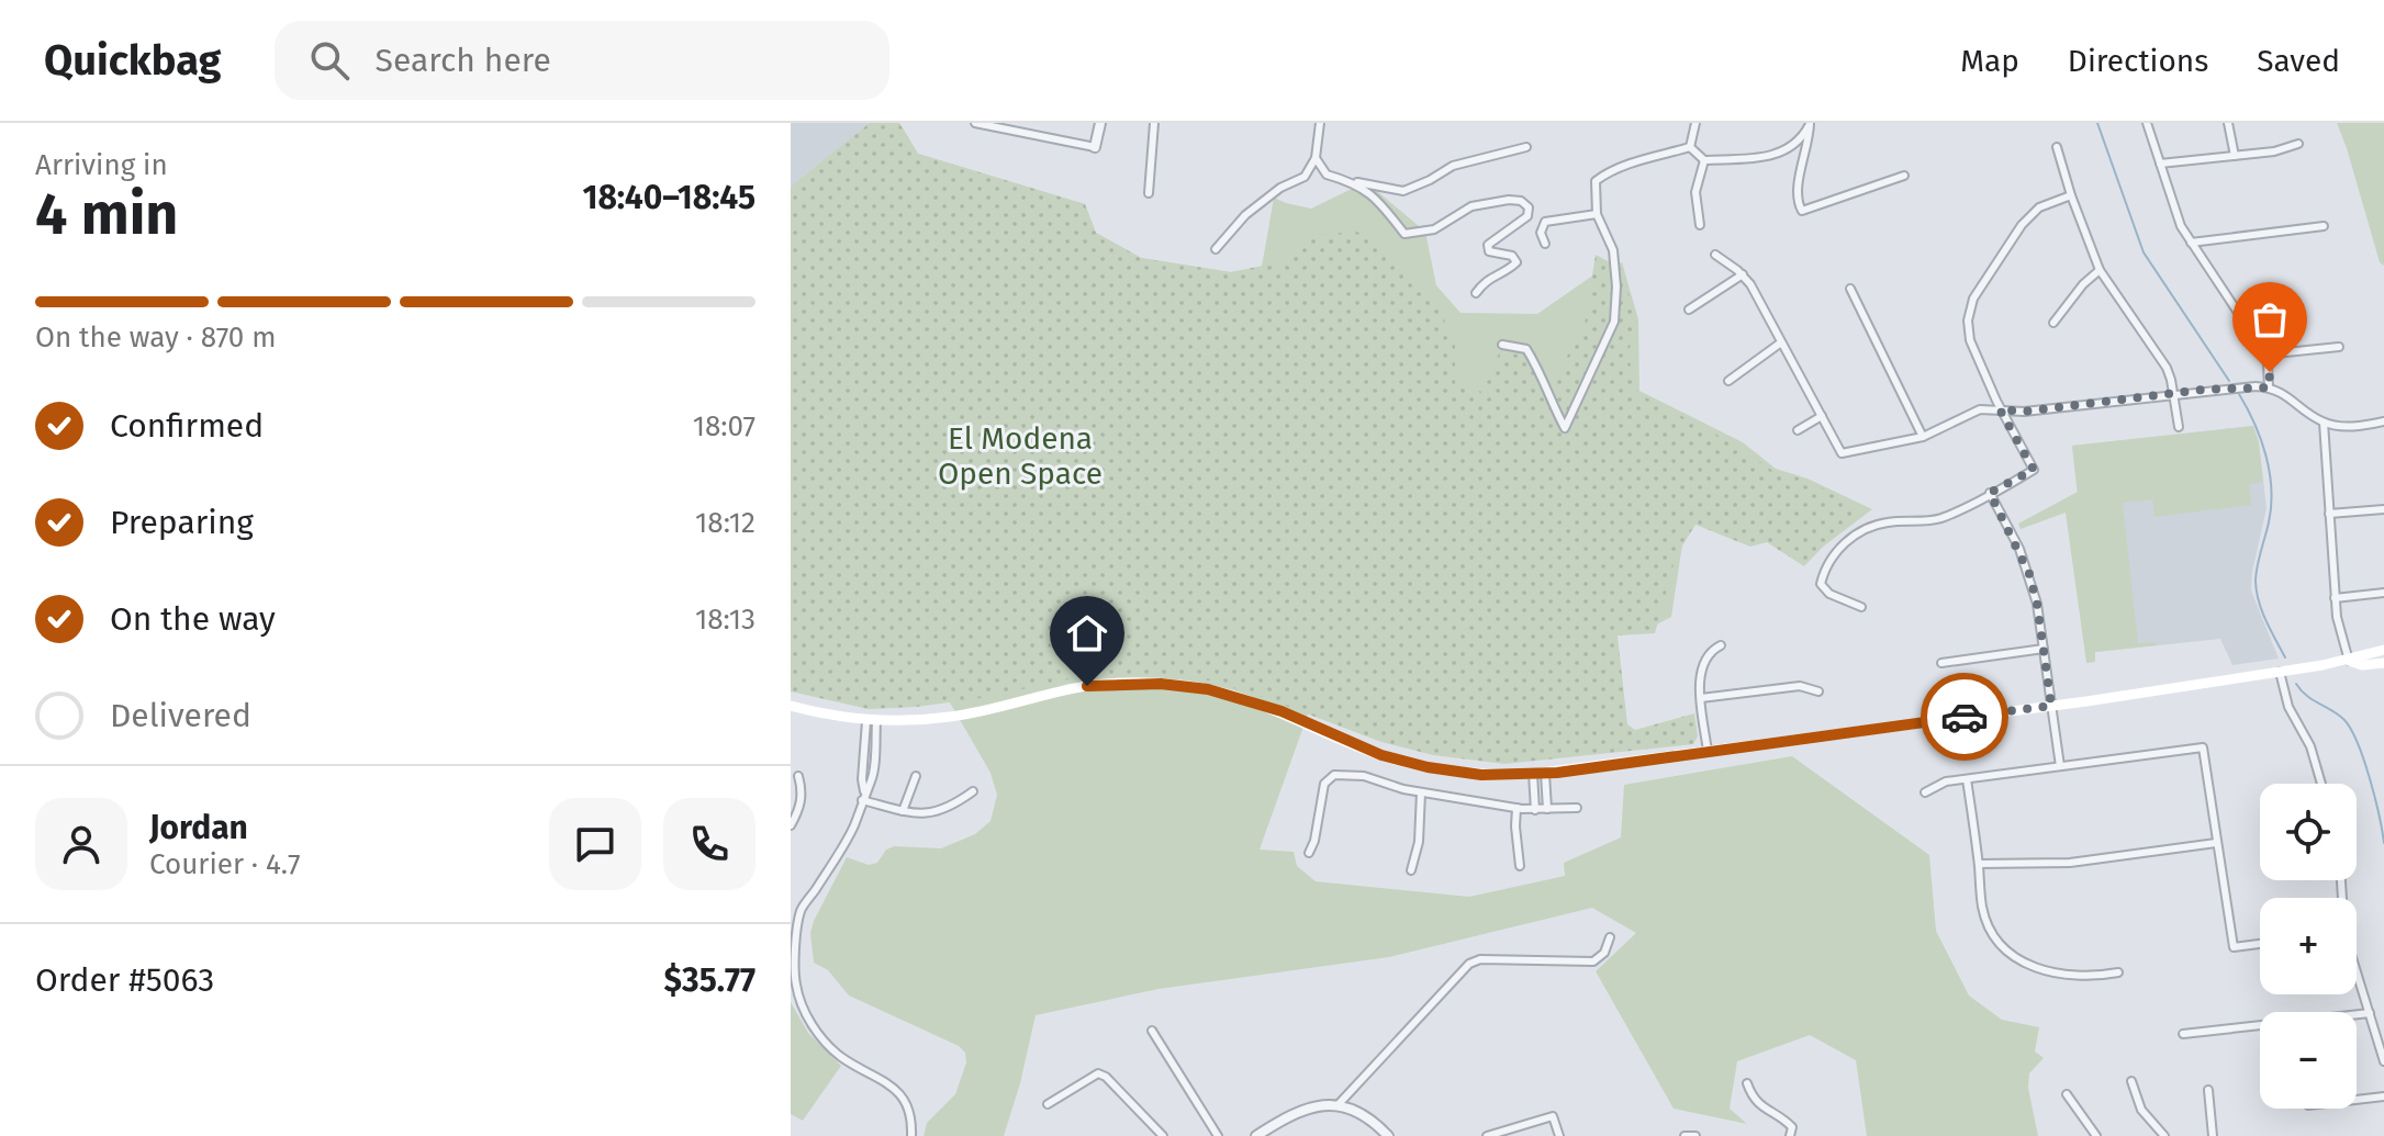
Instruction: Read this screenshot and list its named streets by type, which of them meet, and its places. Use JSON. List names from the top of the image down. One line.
{"parks":["El Modena Open Space"],"page":{"header":"Quickbag","search":"Search here","nav":["Map","Directions","Saved"],"heading":["4 min","Arriving in","18:40–18:45"],"panel":["Jordan","Courier · 4.7","Order #5063","$35.77"],"bar":"On the way · 870 m","list":[["Confirmed","18:07"],["Preparing","18:12"],["On the way","18:13"],"Delivered"],"map_buttons":["+","−"]}}
